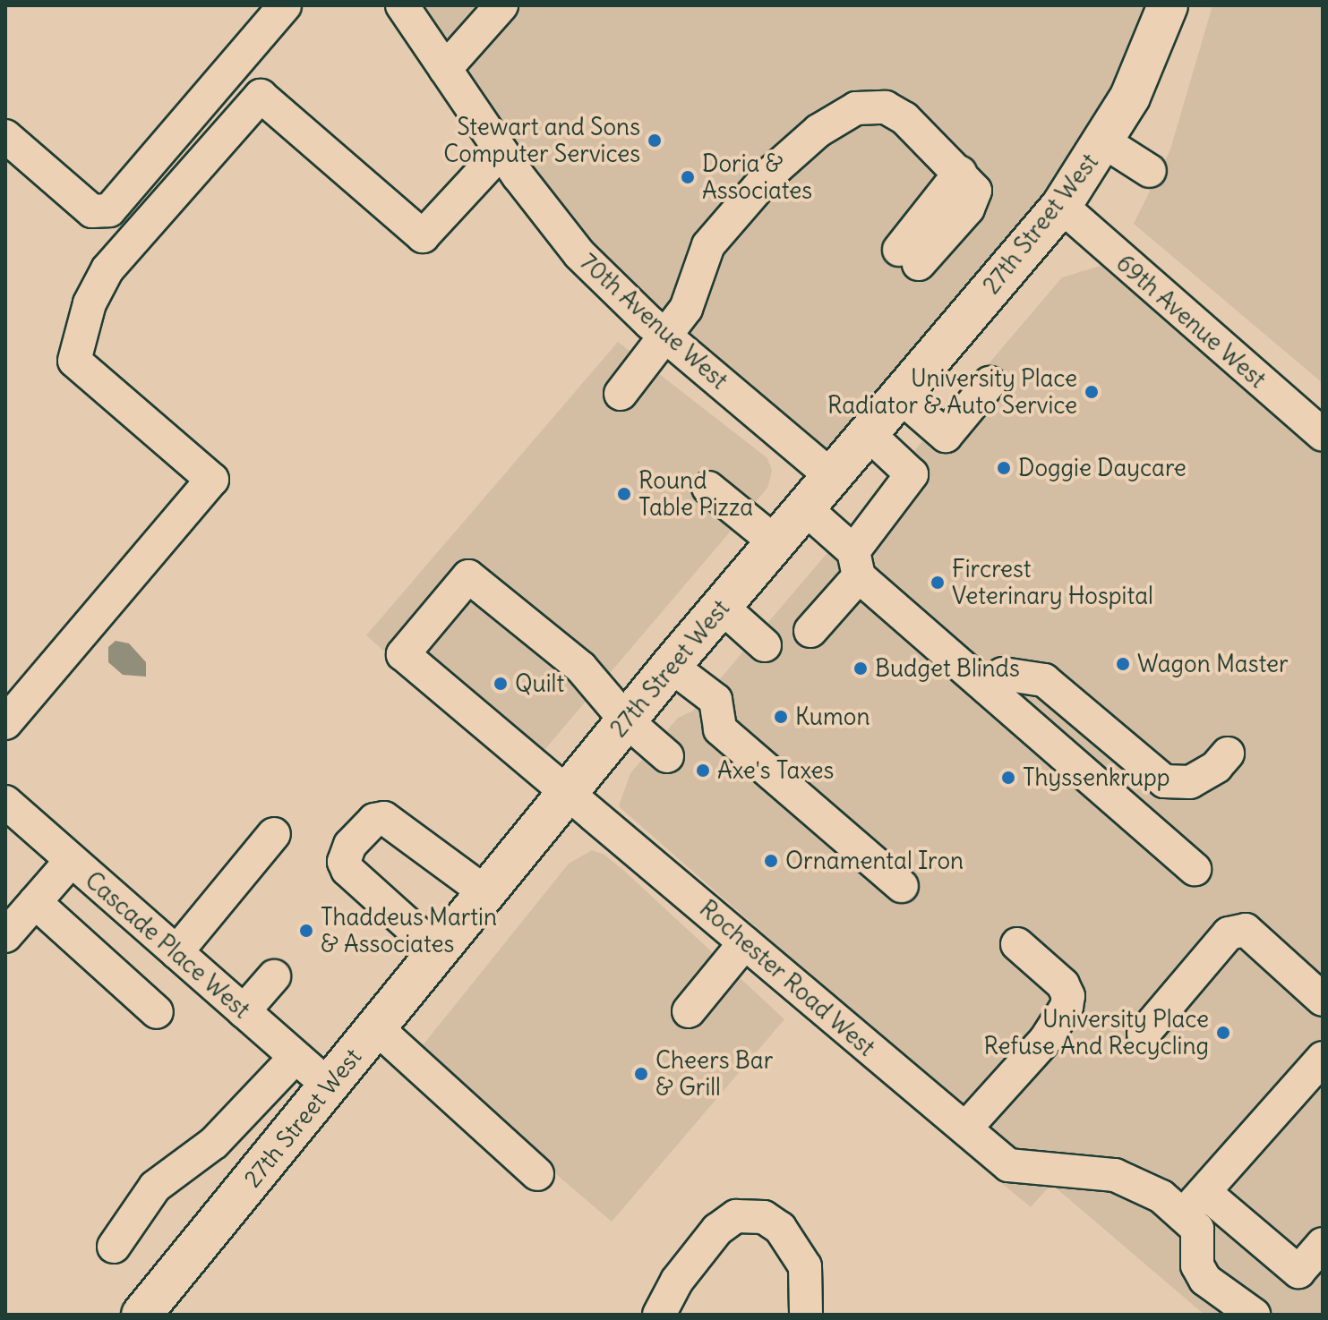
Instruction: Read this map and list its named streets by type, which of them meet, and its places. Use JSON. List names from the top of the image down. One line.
{"streets":{"main road":["27th Street West"],"street":["70th Avenue West","69th Avenue West","Cascade Place West","Rochester Road West"]},"crossings":[["27th Street West","70th Avenue West"],["27th Street West","69th Avenue West"],["27th Street West","Cascade Place West"],["27th Street West","Rochester Road West"]],"places":["Stewart and Sons Computer Services","Doria & Associates","University Place Radiator & Auto Service","Doggie Daycare","Round Table Pizza","Fircrest Veterinary Hospital","Wagon Master","Budget Blinds","Quilt","Kumon","Axe's Taxes","Thyssenkrupp","Ornamental Iron","Thaddeus Martin & Associates","University Place Refuse And Recycling","Cheers Bar & Grill"]}
